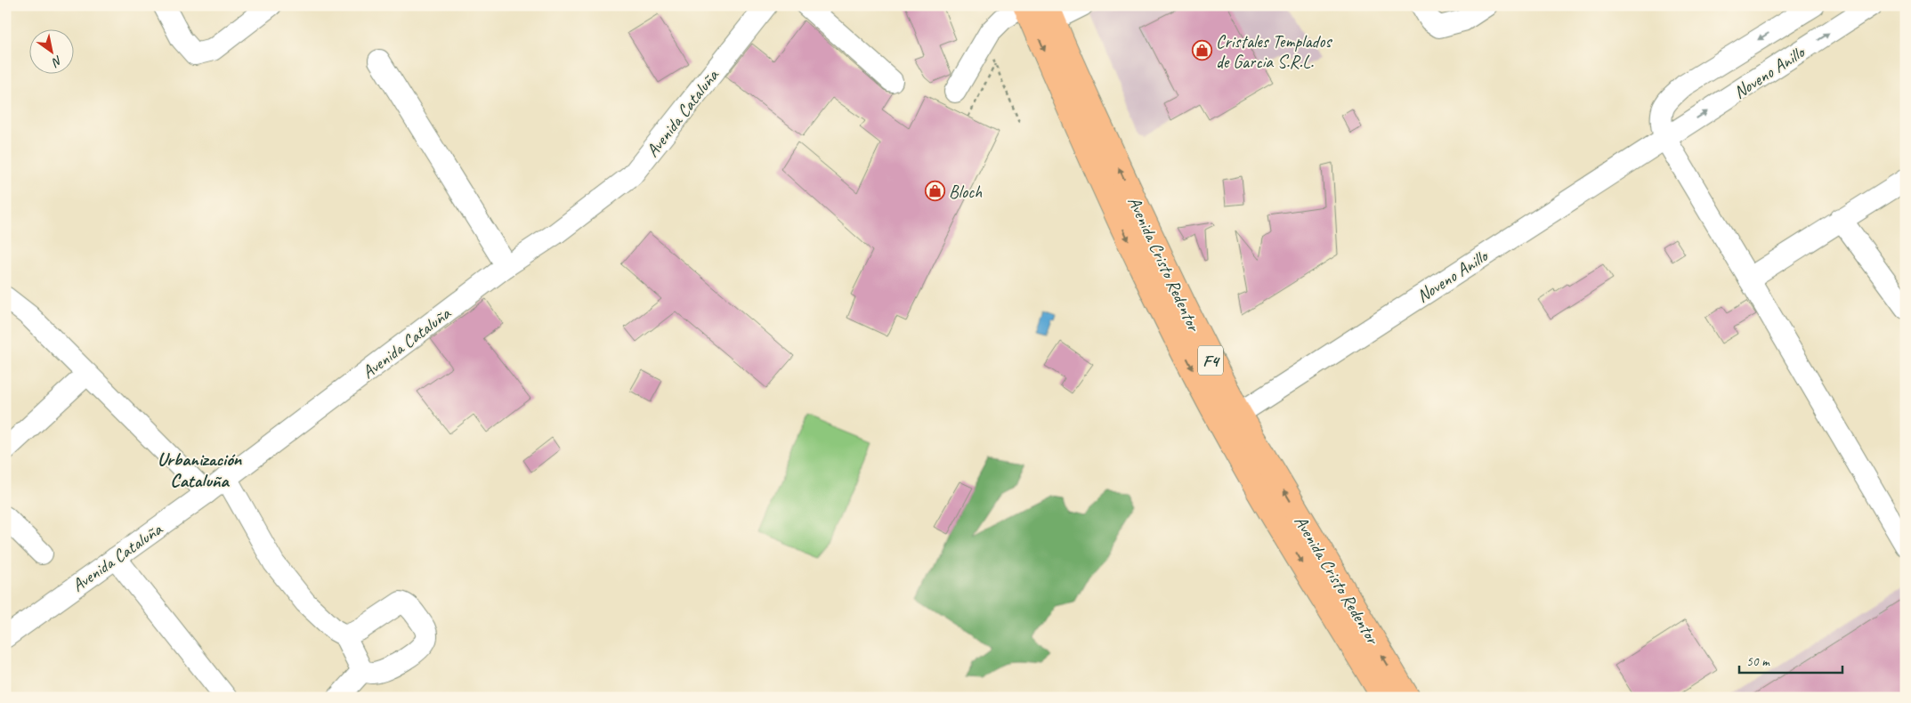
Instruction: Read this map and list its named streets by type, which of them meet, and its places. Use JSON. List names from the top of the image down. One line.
{"streets":{"highway":["Avenida Cristo Redentor","F4"],"street":["Noveno Anillo","Avenida Cataluña"]},"crossings":[["Noveno Anillo","Avenida Cristo Redentor"]],"districts":["Urbanización Cataluña"],"places":{"shop":["Cristales Templados de Garcia S.R.L.","Bloch"]},"scale_bar":"50 m","north":"bottom right"}
